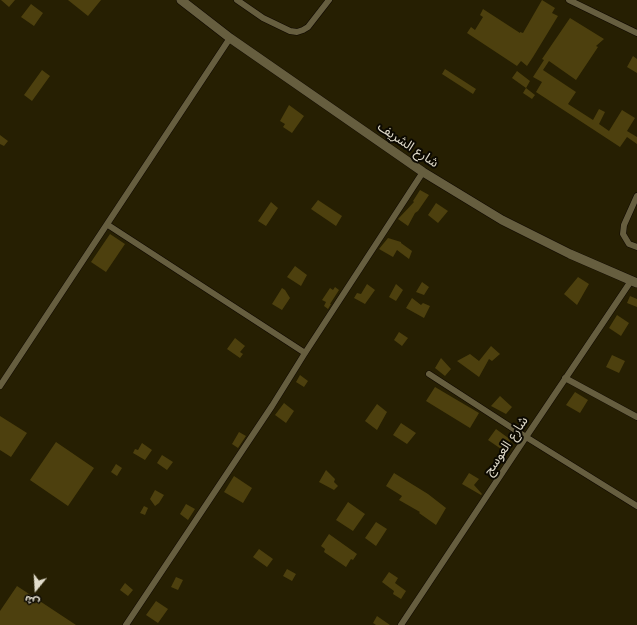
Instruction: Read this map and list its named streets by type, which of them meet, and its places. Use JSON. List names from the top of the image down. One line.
{"streets":{"main road":["شارع الشريف"],"street":["شارع العوسج"]},"crossings":[["شارع الشريف","شارع العوسج"]],"north":"bottom"}
